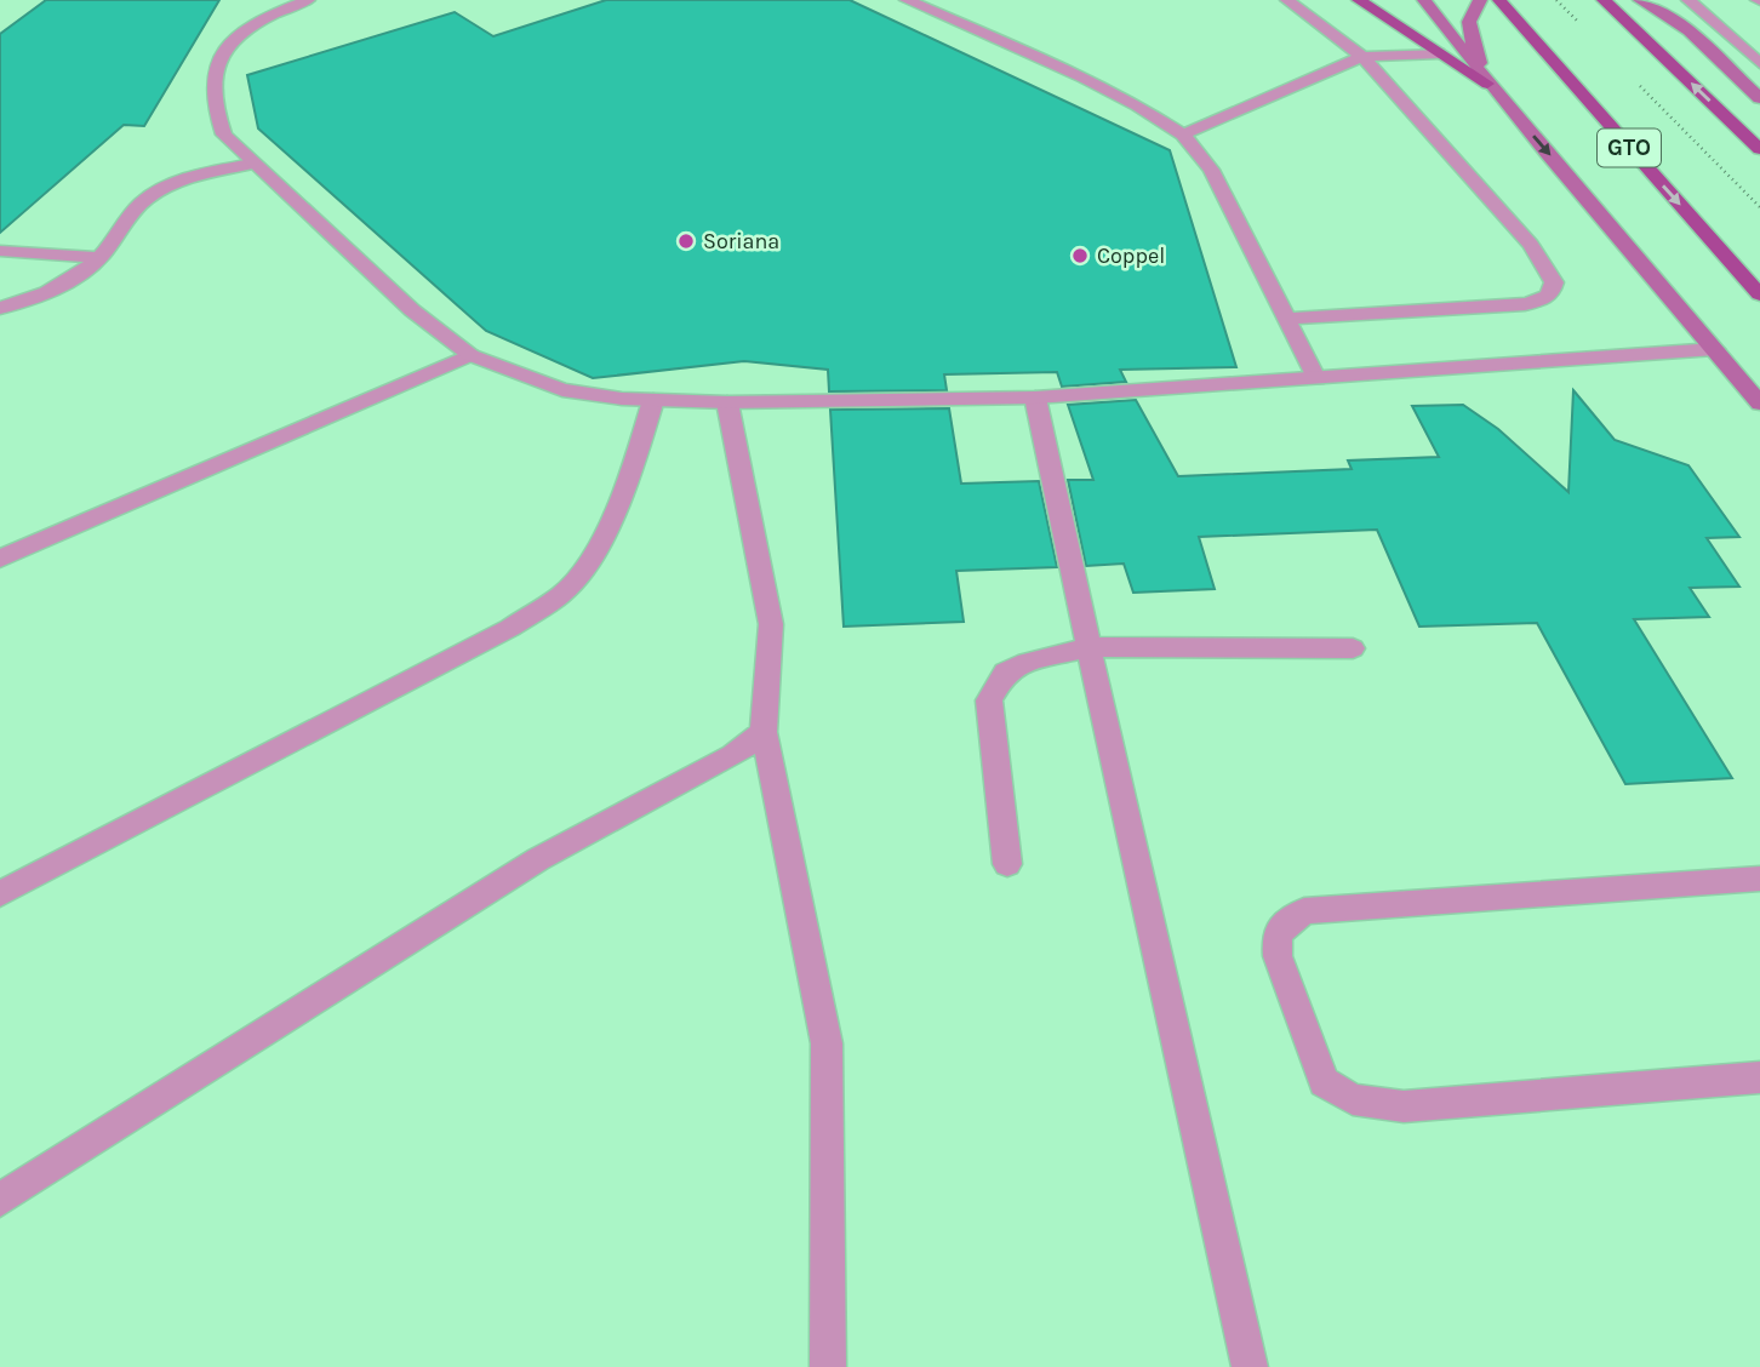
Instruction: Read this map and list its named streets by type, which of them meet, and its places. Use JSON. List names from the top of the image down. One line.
{"streets":{"main road":["GTO"]},"places":["Soriana","Coppel"]}
